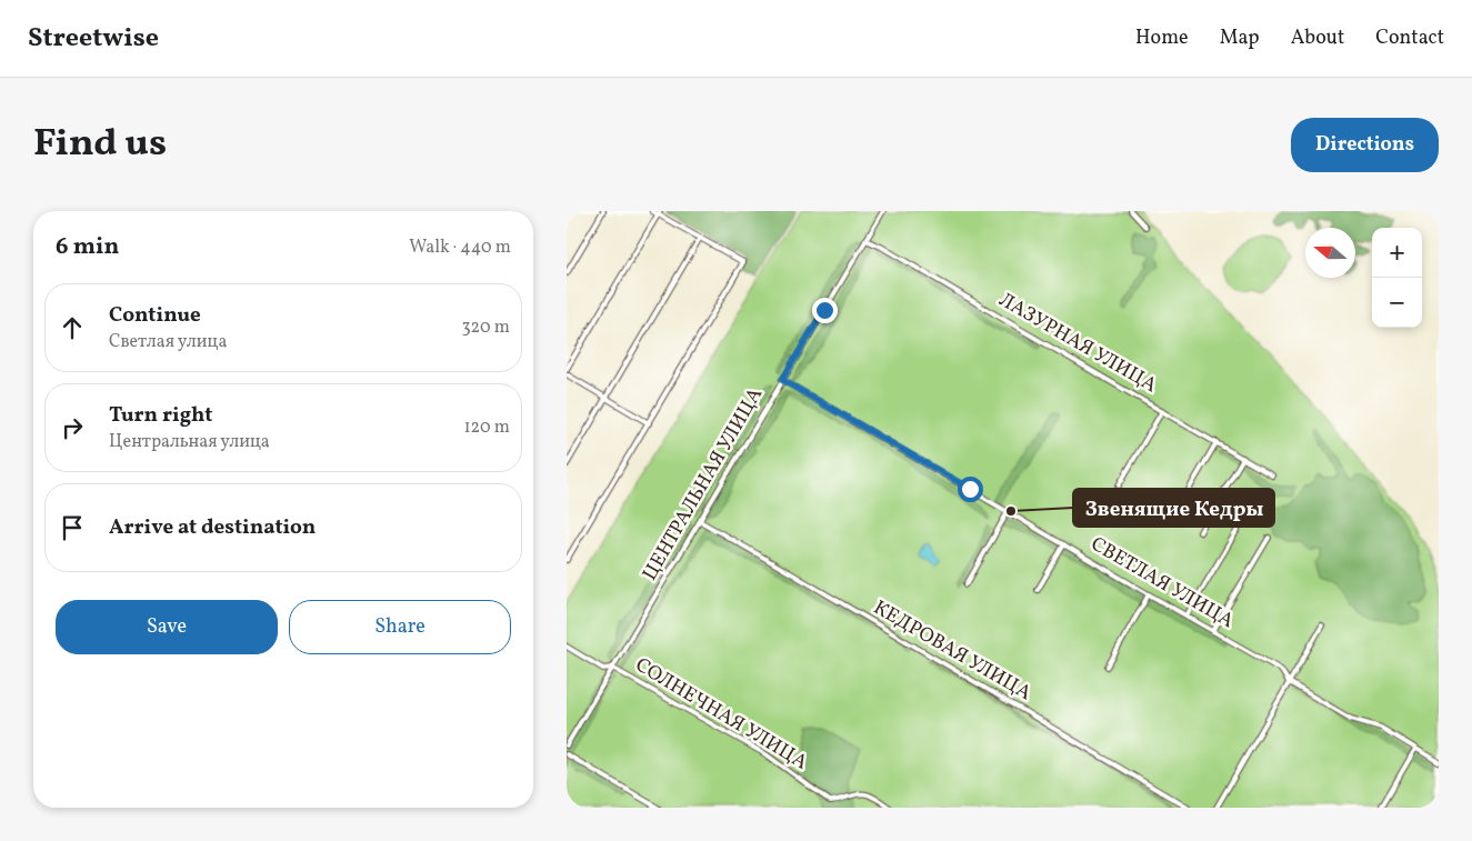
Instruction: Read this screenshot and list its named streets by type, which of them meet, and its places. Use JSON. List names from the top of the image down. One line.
{"streets":{"street":["ЛАЗУРНАЯ УЛИЦА","ЦЕНТРАЛЬНАЯ УЛИЦА","СВЕТЛАЯ УЛИЦА","КЕДРОВАЯ УЛИЦА","СОЛНЕЧНАЯ УЛИЦА"]},"crossings":[["ЛАЗУРНАЯ УЛИЦА","ЦЕНТРАЛЬНАЯ УЛИЦА"],["ЦЕНТРАЛЬНАЯ УЛИЦА","СВЕТЛАЯ УЛИЦА"],["ЦЕНТРАЛЬНАЯ УЛИЦА","КЕДРОВАЯ УЛИЦА"],["ЦЕНТРАЛЬНАЯ УЛИЦА","СОЛНЕЧНАЯ УЛИЦА"]],"places":["Звенящие Кедры"],"north":"left","page":{"header":"Streetwise","nav":["Home","Map","About","Contact"],"title":"Find us","buttons":["Directions",["Save","Share"]],"heading":["6 min","Walk · 440 m"],"map_buttons":["+","−"],"list":[["Continue","Светлая улица","320 m"],["Turn right","Центральная улица","120 m"],"Arrive at destination"]}}
